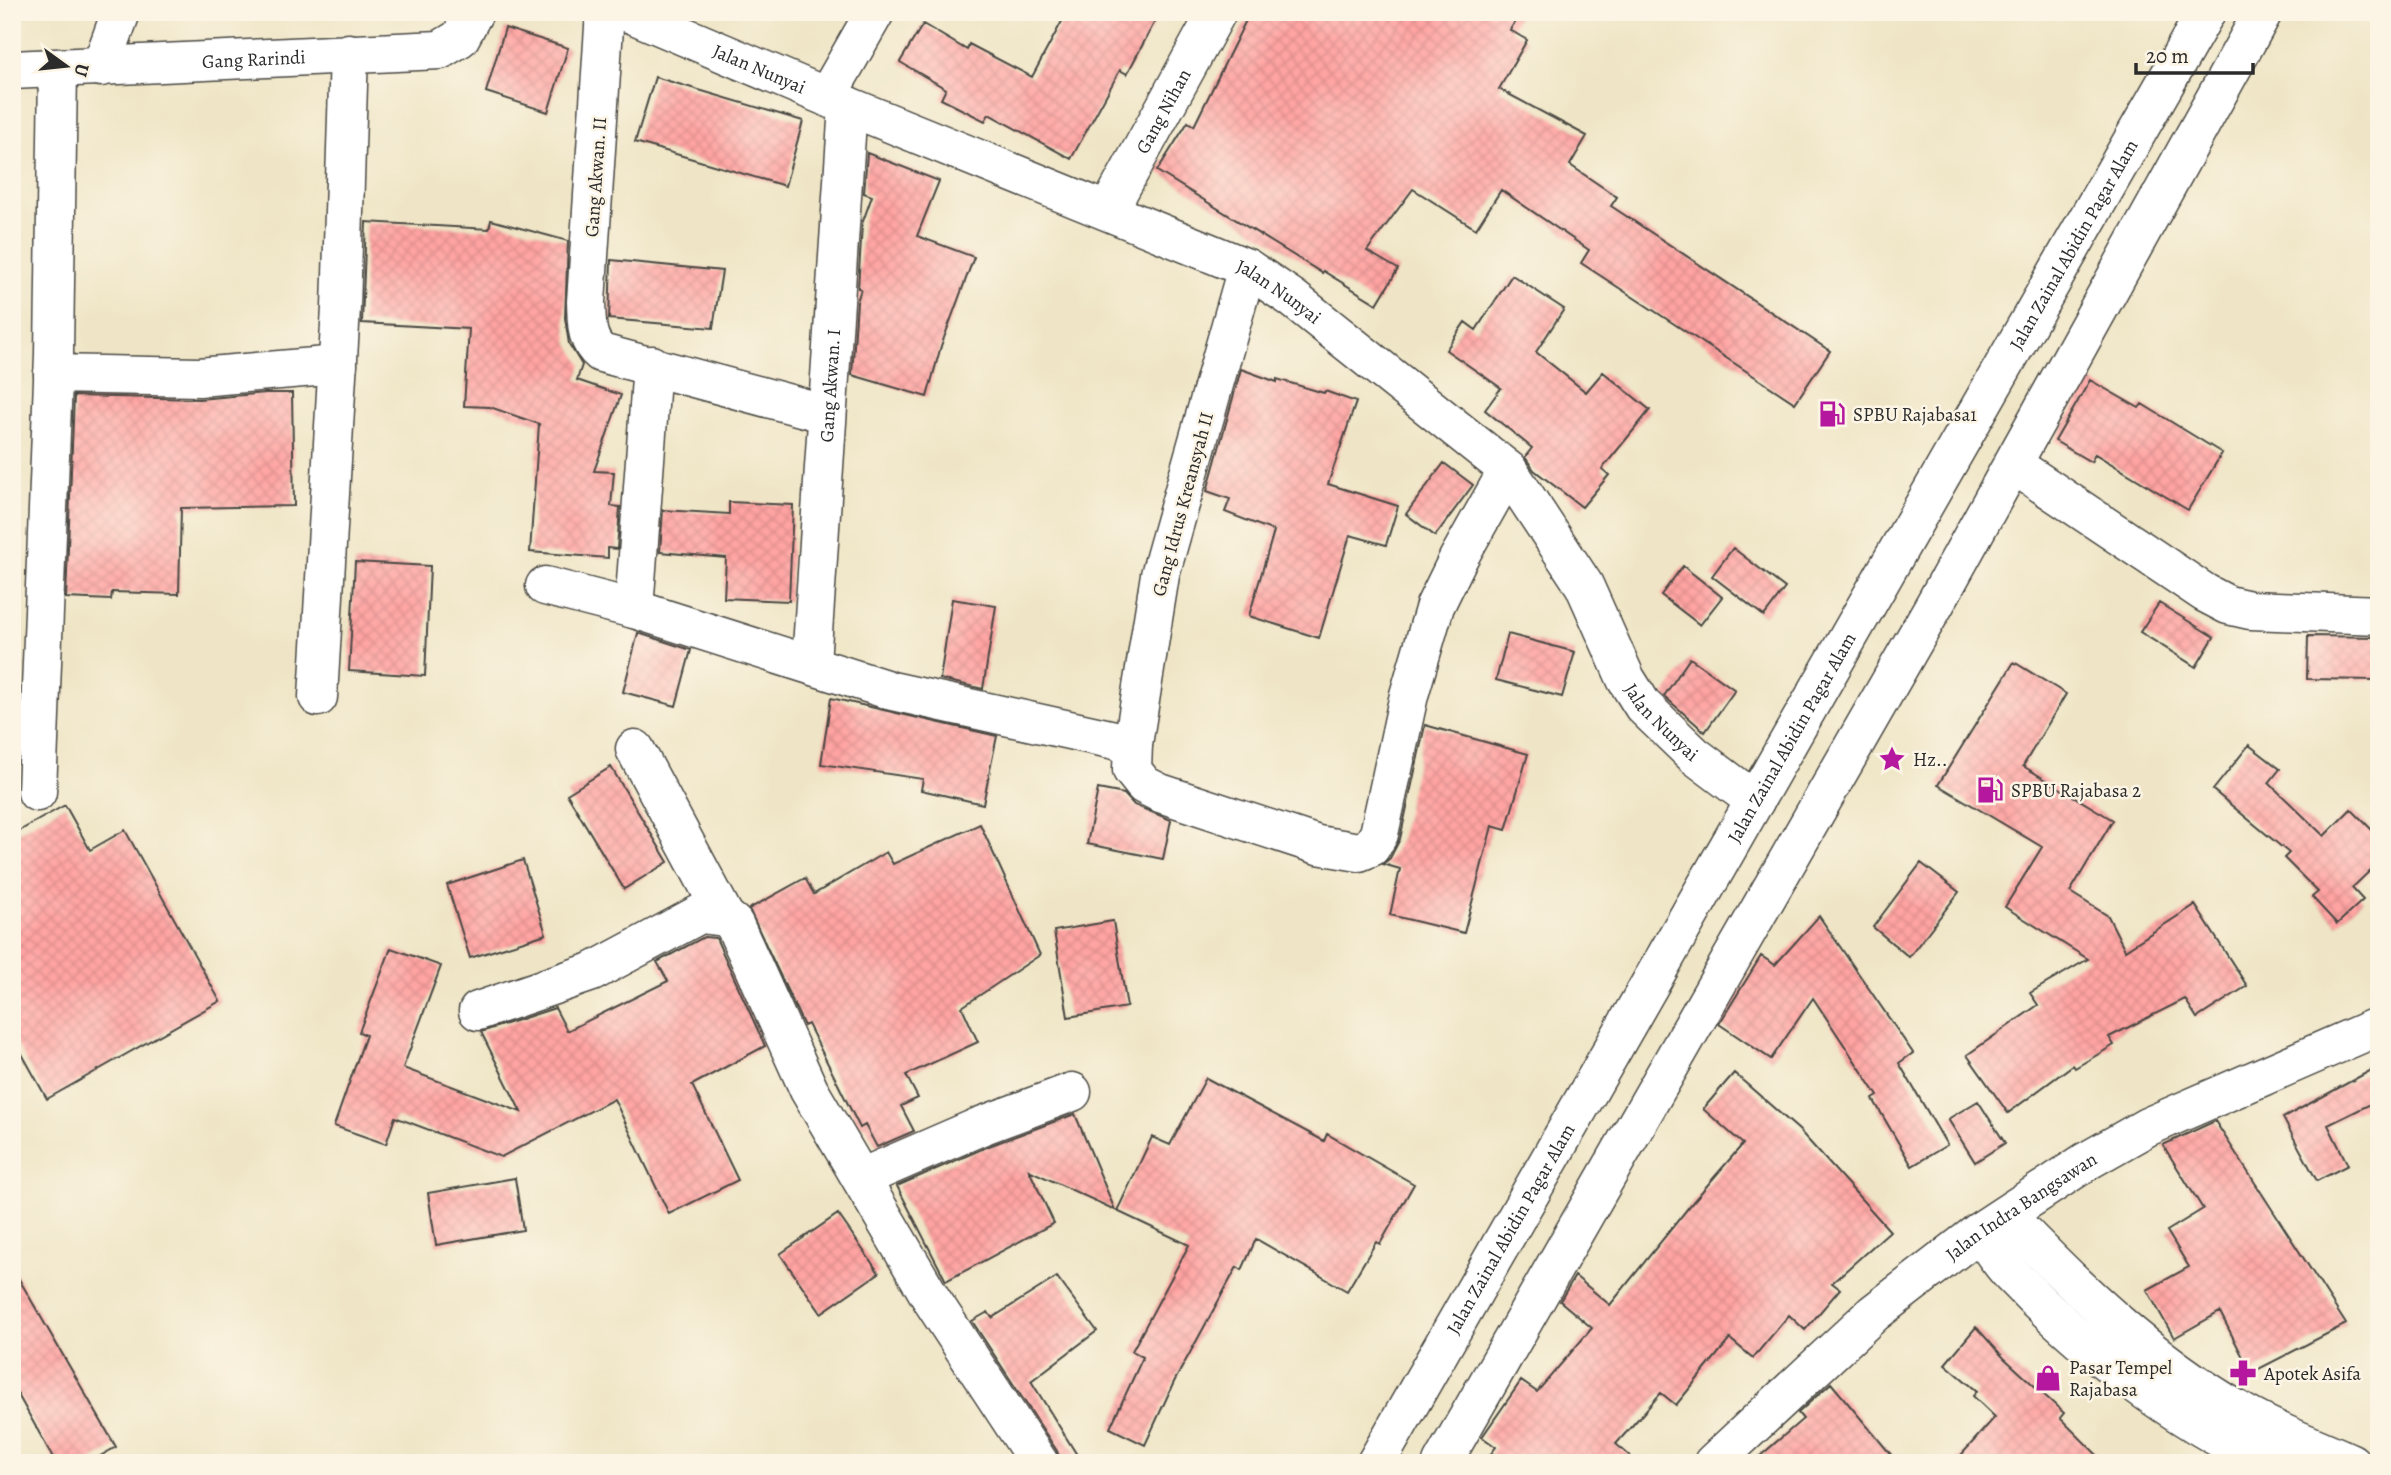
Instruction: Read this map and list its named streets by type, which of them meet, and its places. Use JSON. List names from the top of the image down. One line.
{"streets":{"main road":["Gang Rarindi","Jalan Nunyai","Gang Nihan","Gang Akwan. II","Jalan Zainal Abidin Pagar Alam","Gang Akwan. I","Gang Idrus Kreansyah II","Jalan Indra Bangsawan"]},"crossings":[["Jalan Nunyai","Gang Nihan"],["Jalan Nunyai","Jalan Zainal Abidin Pagar Alam"],["Jalan Nunyai","Gang Akwan. I"],["Jalan Nunyai","Gang Idrus Kreansyah II"]],"places":{"fuel station":["SPBU Rajabasa1","SPBU Rajabasa 2"],"place":["Hz.."],"pharmacy":["Apotek Asifa"],"shop":["Pasar Tempel Rajabasa"]},"scale_bar":"20 m","north":"right"}
